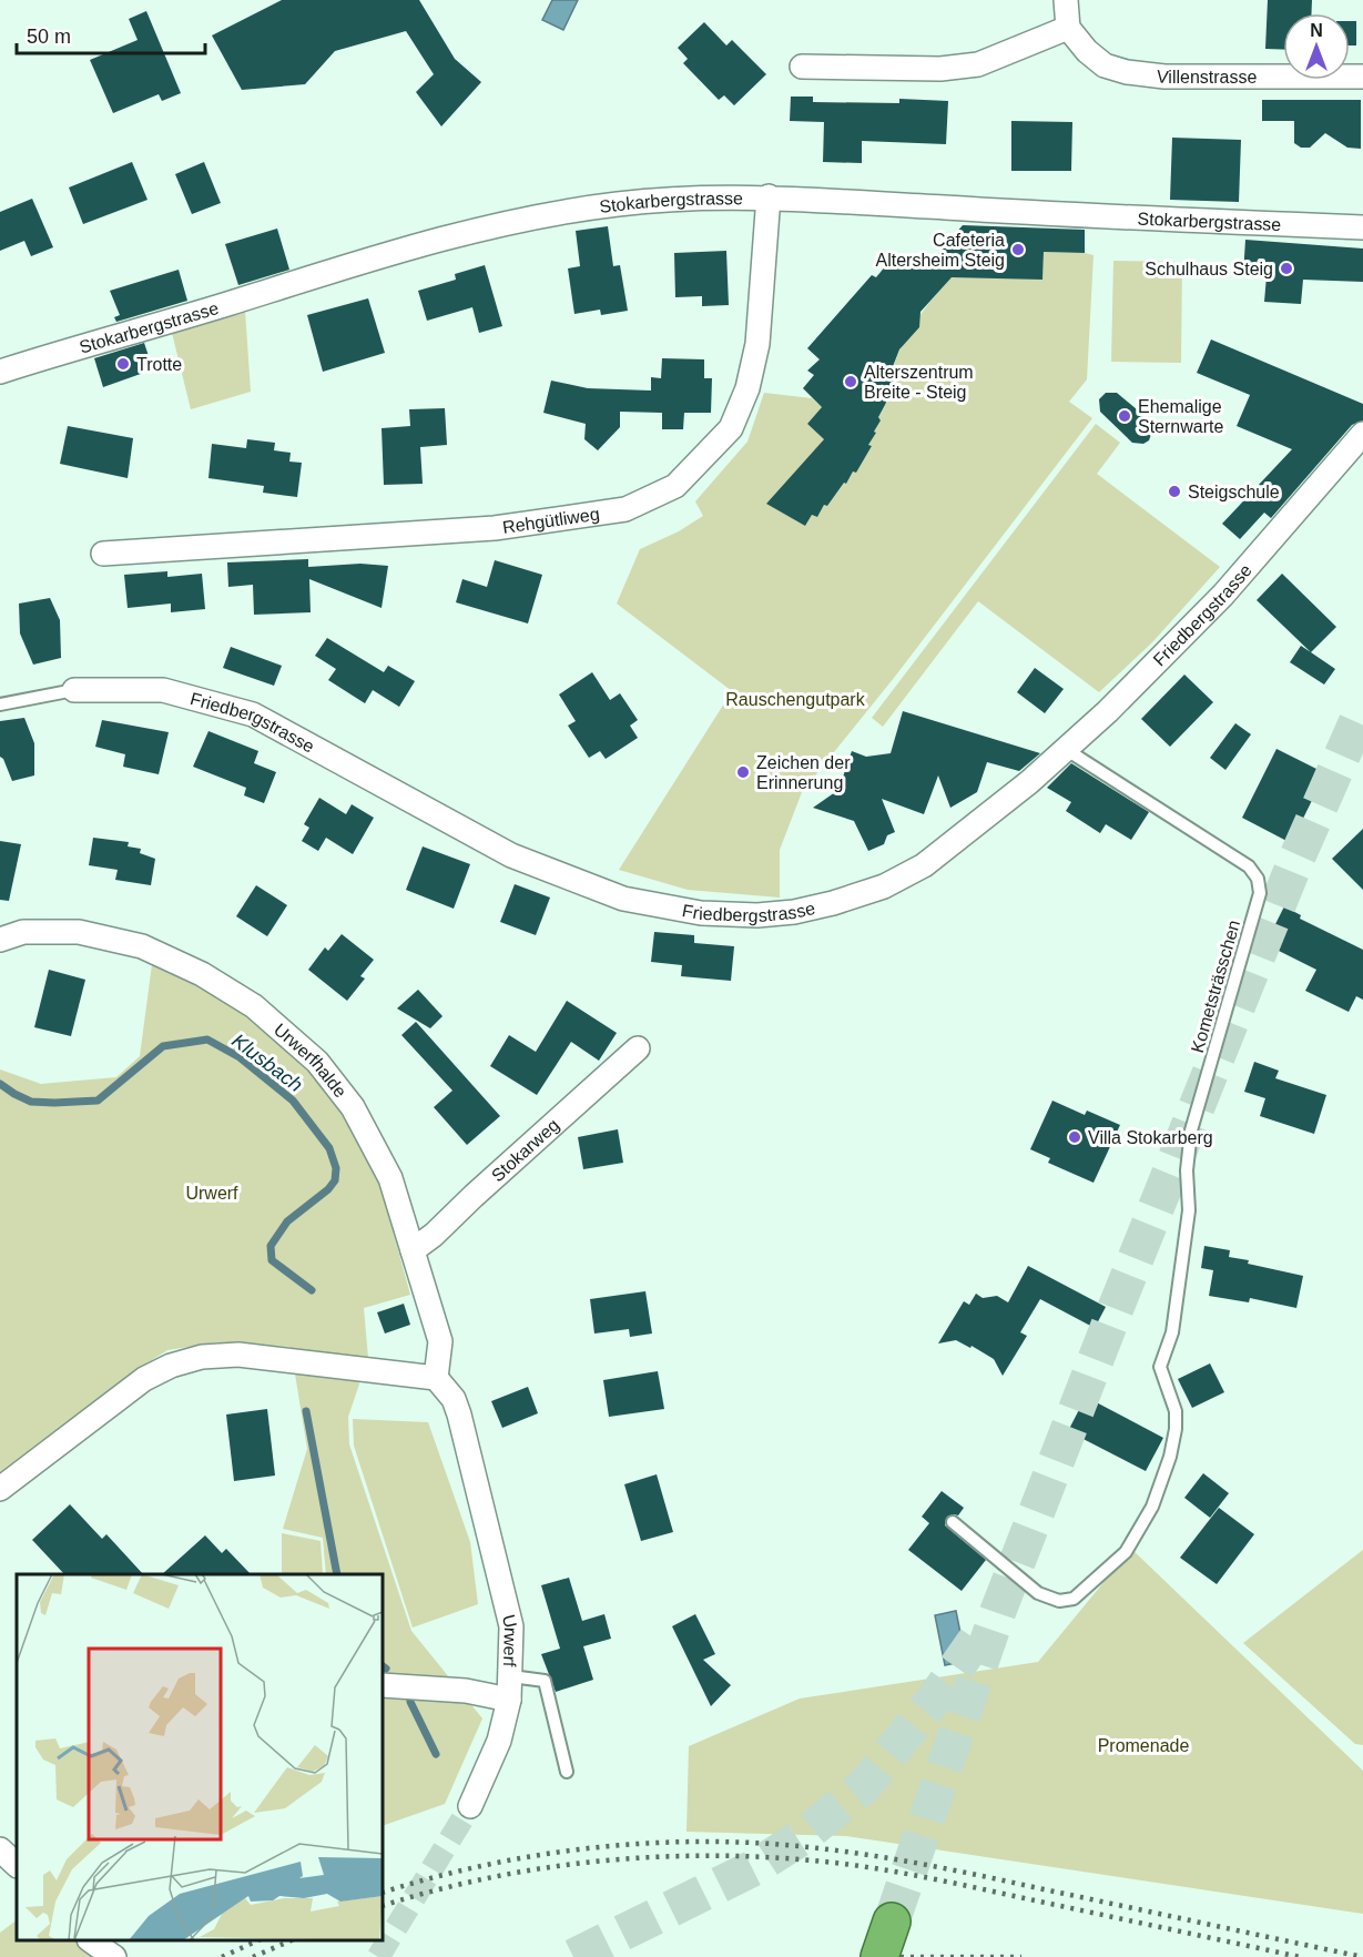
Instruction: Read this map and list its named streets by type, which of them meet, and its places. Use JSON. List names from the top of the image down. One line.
{"streets":{"street":["Villenstrasse","Stokarbergstrasse","Rehgütliweg","Friedbergstrasse","Urwerfhalde","Stokarweg","Urwerf"],"lane":["Kometsträsschen"]},"crossings":[["Stokarbergstrasse","Rehgütliweg"],["Friedbergstrasse","Kometsträsschen"],["Urwerfhalde","Stokarweg"],["Urwerfhalde","Urwerf"]],"water":["Klusbach"],"parks":["Rauschengutpark","Urwerf","Promenade"],"places":["Cafeteria Altersheim Steig","Schulhaus Steig","Trotte","Alterszentrum Breite - Steig","Ehemalige Sternwarte","Steigschule","Zeichen der Erinnerung","Villa Stokarberg"],"scale_bar":"50 m","north":"top"}
